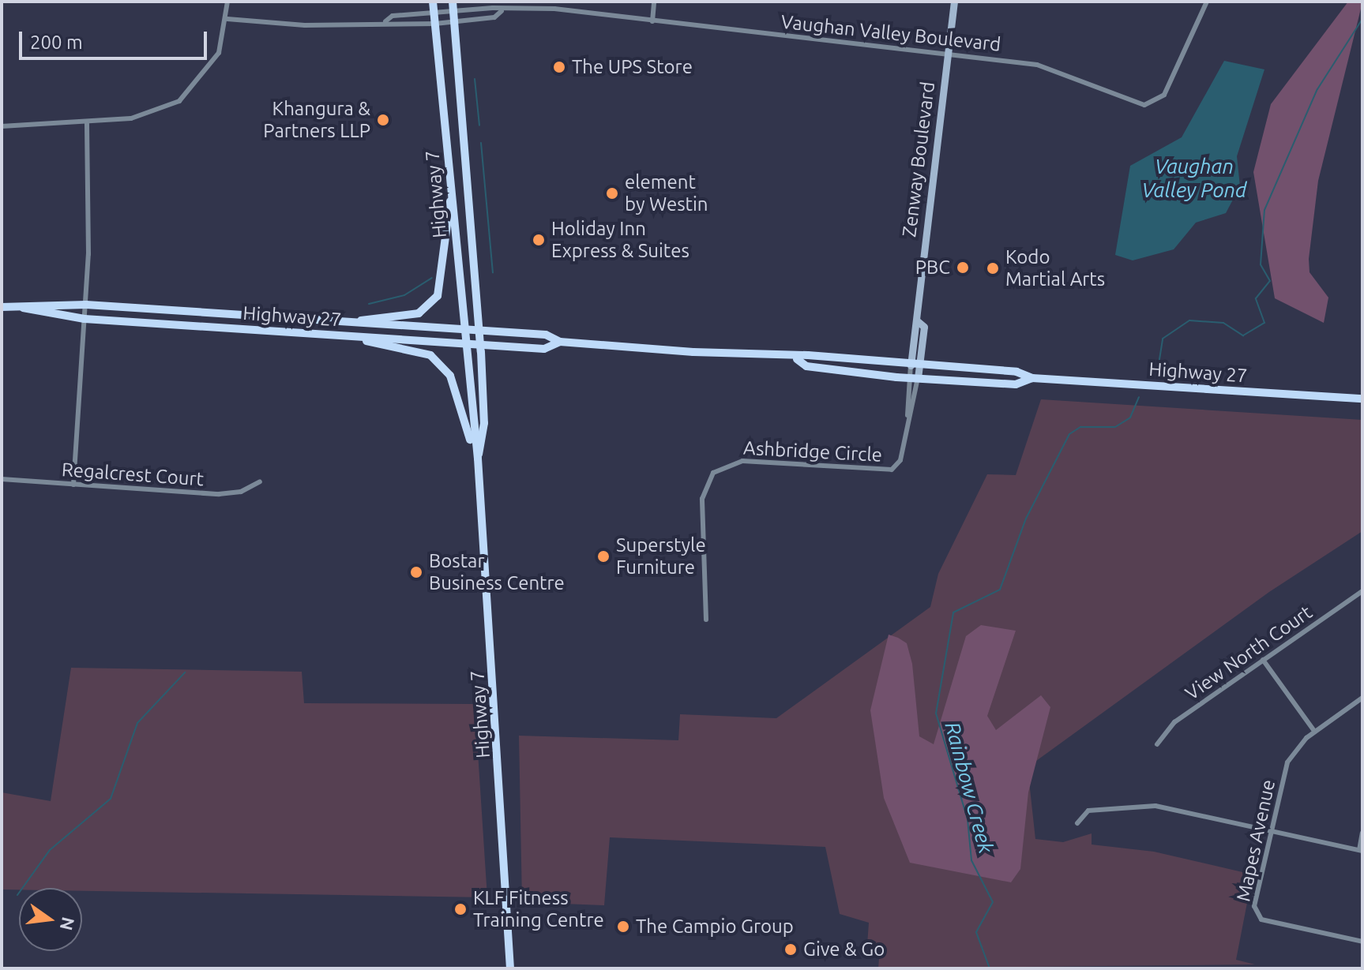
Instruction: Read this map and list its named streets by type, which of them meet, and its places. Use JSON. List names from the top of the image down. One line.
{"streets":{"main road":["Highway 7","Highway 27"],"street":["Vaughan Valley Boulevard","Zenway Boulevard","Ashbridge Circle","Regalcrest Court","View North Court","Mapes Avenue"]},"crossings":[["Vaughan Valley Boulevard","Zenway Boulevard"],["Vaughan Valley Boulevard","Highway 7"],["Zenway Boulevard","Highway 27"],["Zenway Boulevard","Ashbridge Circle"],["Highway 7","Highway 27"],["Highway 27","Ashbridge Circle"]],"water":["Vaughan Valley Pond","Rainbow Creek"],"places":["The UPS Store","Khangura & Partners LLP","element by Westin","Holiday Inn Express & Suites","PBC","Kodo Martial Arts","Superstyle Furniture","Bostar Business Centre","KLF Fitness Training Centre","The Campio Group","Give & Go"],"scale_bar":"200 m","north":"right"}
